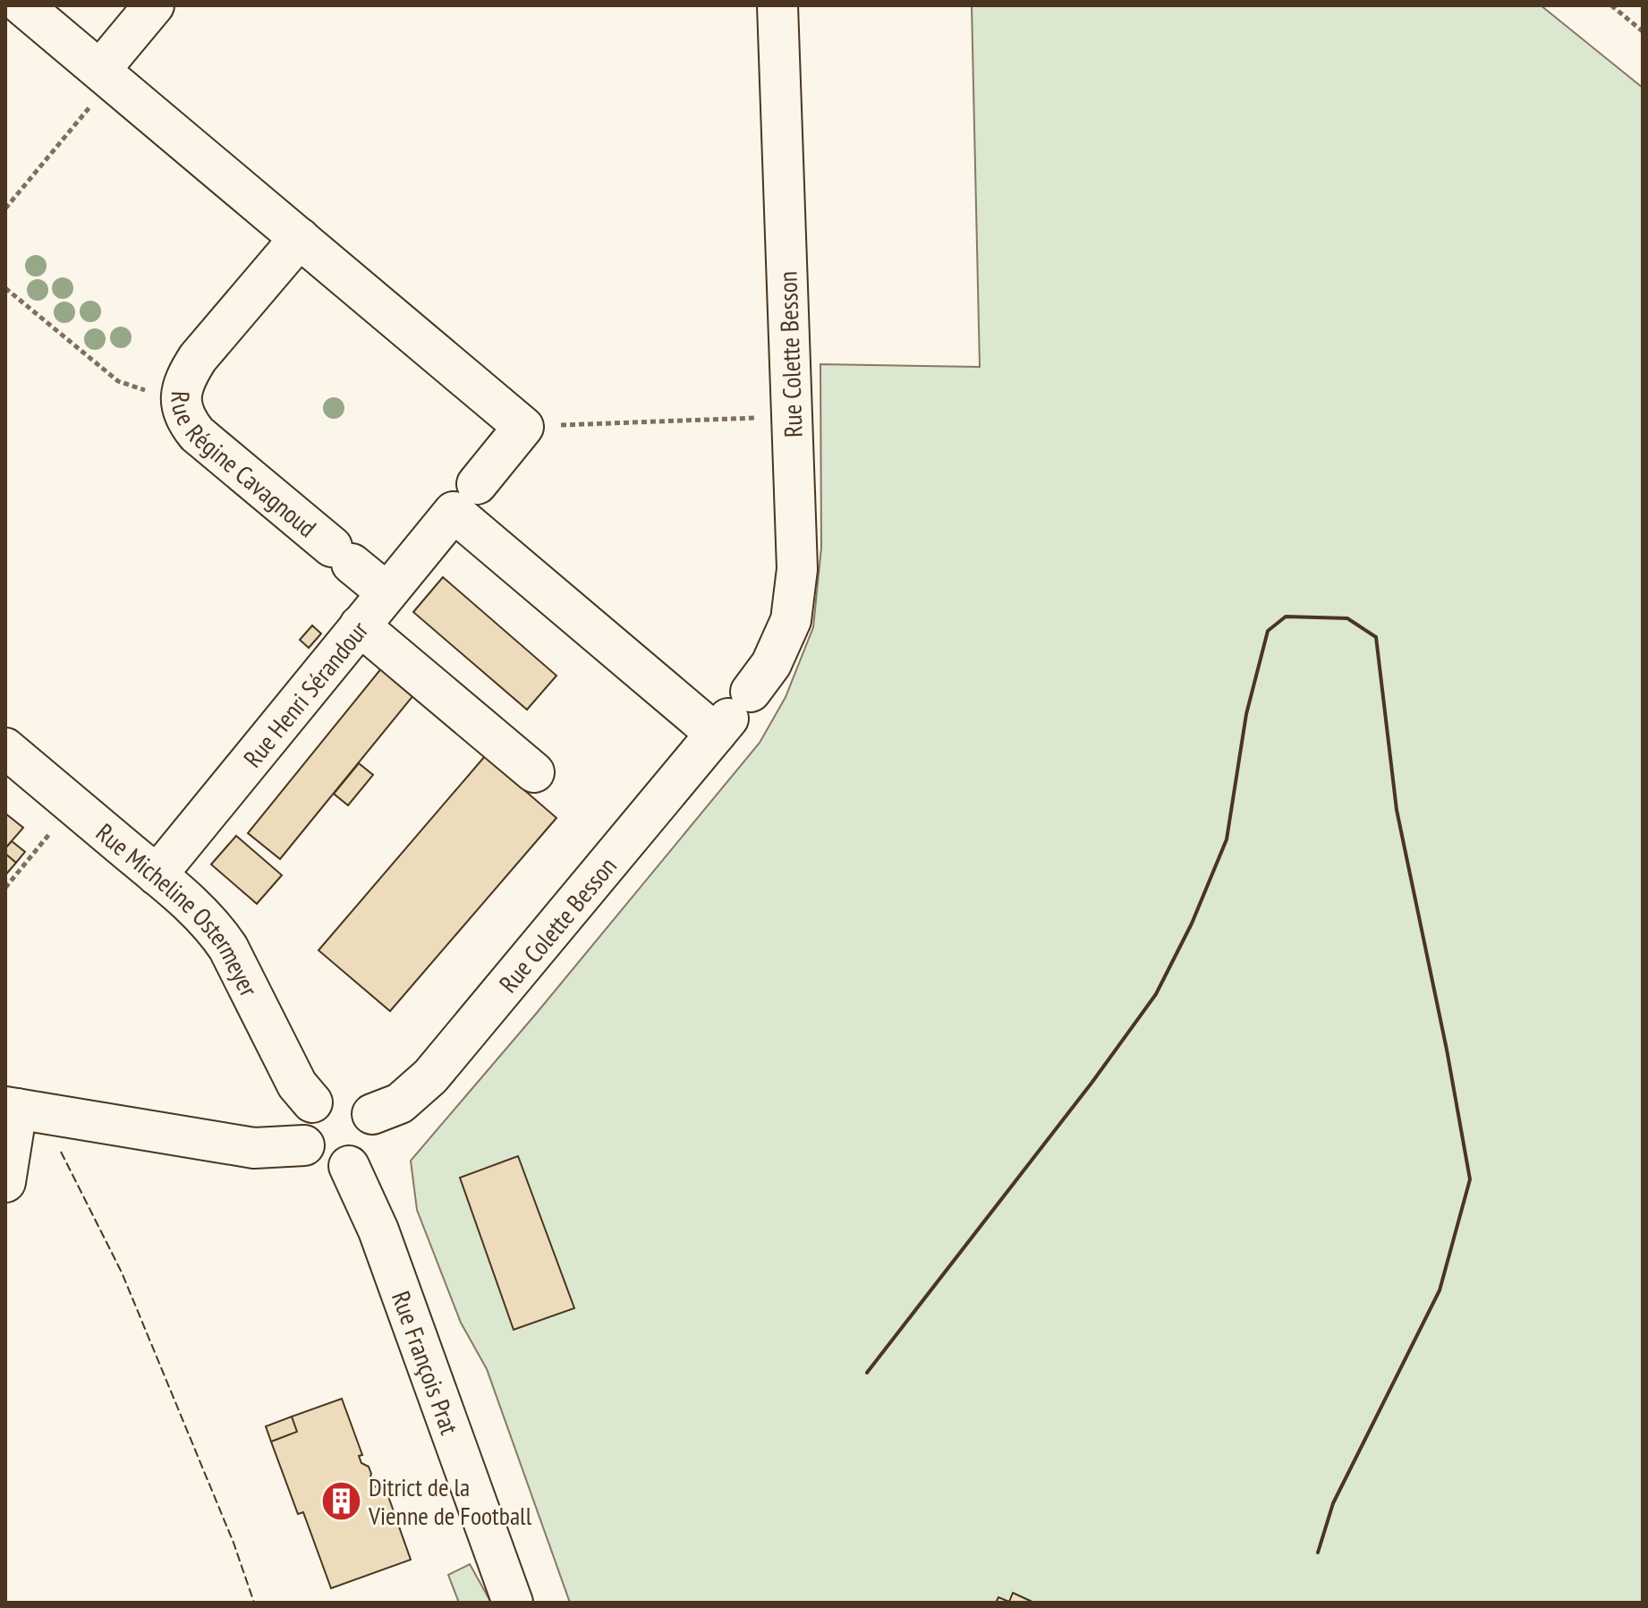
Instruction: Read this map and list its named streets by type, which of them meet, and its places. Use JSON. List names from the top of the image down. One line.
{"streets":{"street":["Rue Colette Besson","Rue Régine Cavagnoud","Rue Henri Sérandour","Rue Micheline Ostermeyer","Rue François Prat"]},"crossings":[["Rue Colette Besson","Rue Micheline Ostermeyer"],["Rue Colette Besson","Rue François Prat"],["Rue Régine Cavagnoud","Rue Henri Sérandour"],["Rue Henri Sérandour","Rue Micheline Ostermeyer"],["Rue Micheline Ostermeyer","Rue François Prat"]],"places":{"building":["Ditrict de la Vienne de Football"]}}
